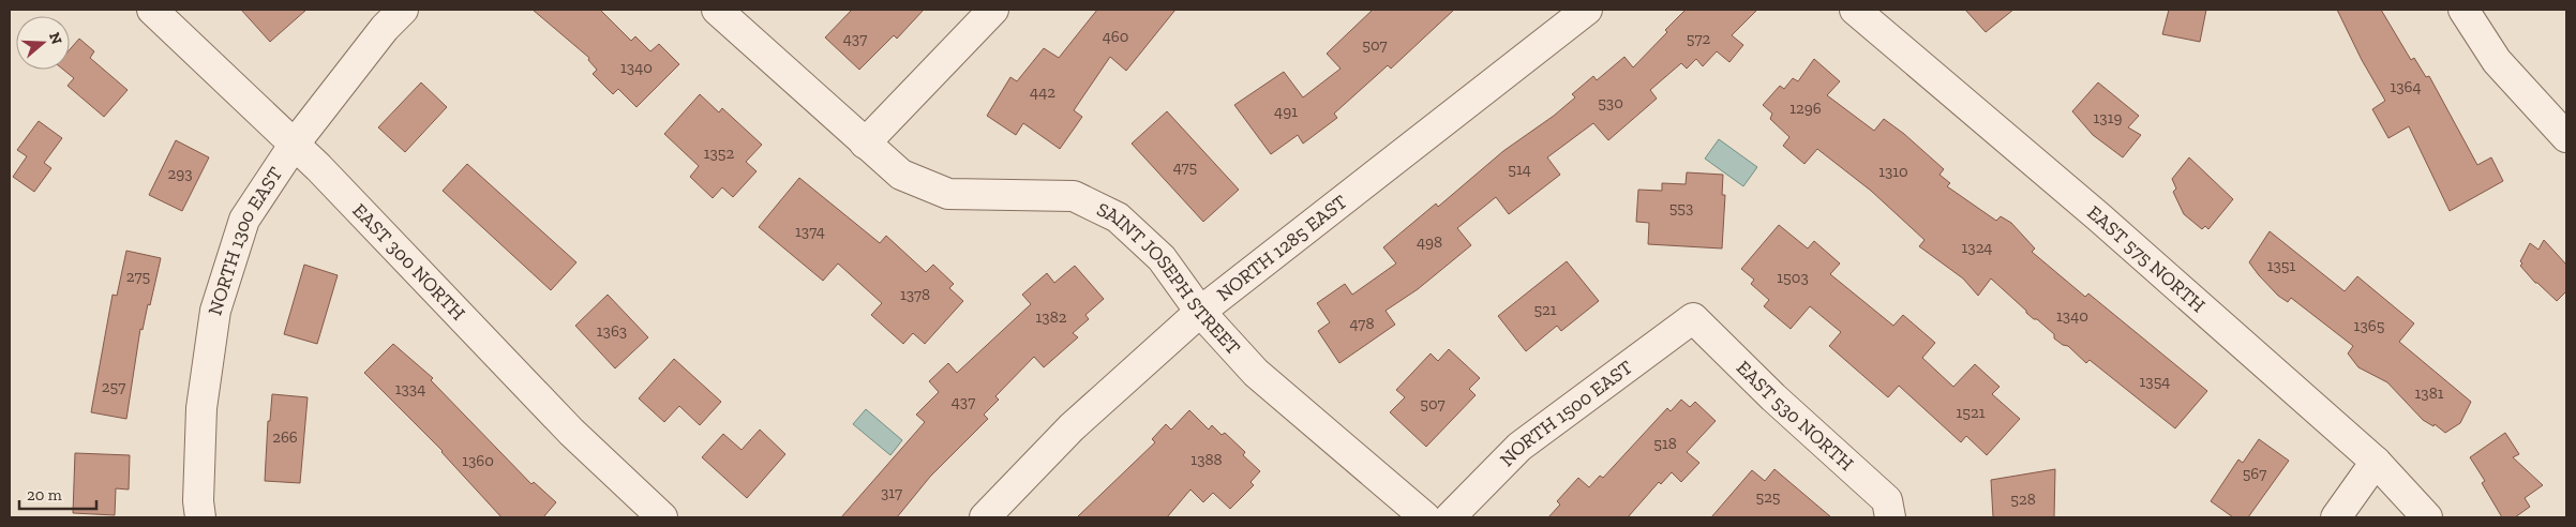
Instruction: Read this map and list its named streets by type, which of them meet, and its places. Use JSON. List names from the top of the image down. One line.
{"streets":{"street":["NORTH 1300 EAST","NORTH 1285 EAST","EAST 575 NORTH","EAST 300 NORTH","SAINT JOSEPH STREET","NORTH 1500 EAST","EAST 530 NORTH"]},"crossings":[["NORTH 1300 EAST","EAST 300 NORTH"],["NORTH 1285 EAST","SAINT JOSEPH STREET"],["NORTH 1500 EAST","EAST 530 NORTH"]],"house_numbers":["460","437","572","507","1340","1364","442","530","1296","491","1319","1352","475","514","1310","293","553","1374","498","1324","1351","275","1503","1378","521","1340","1382","478","1365","1363","1354","257","1334","1381","437","507","1521","266","518","1388","1360","567","317","525","528"],"scale_bar":"20 m","north":"right"}
